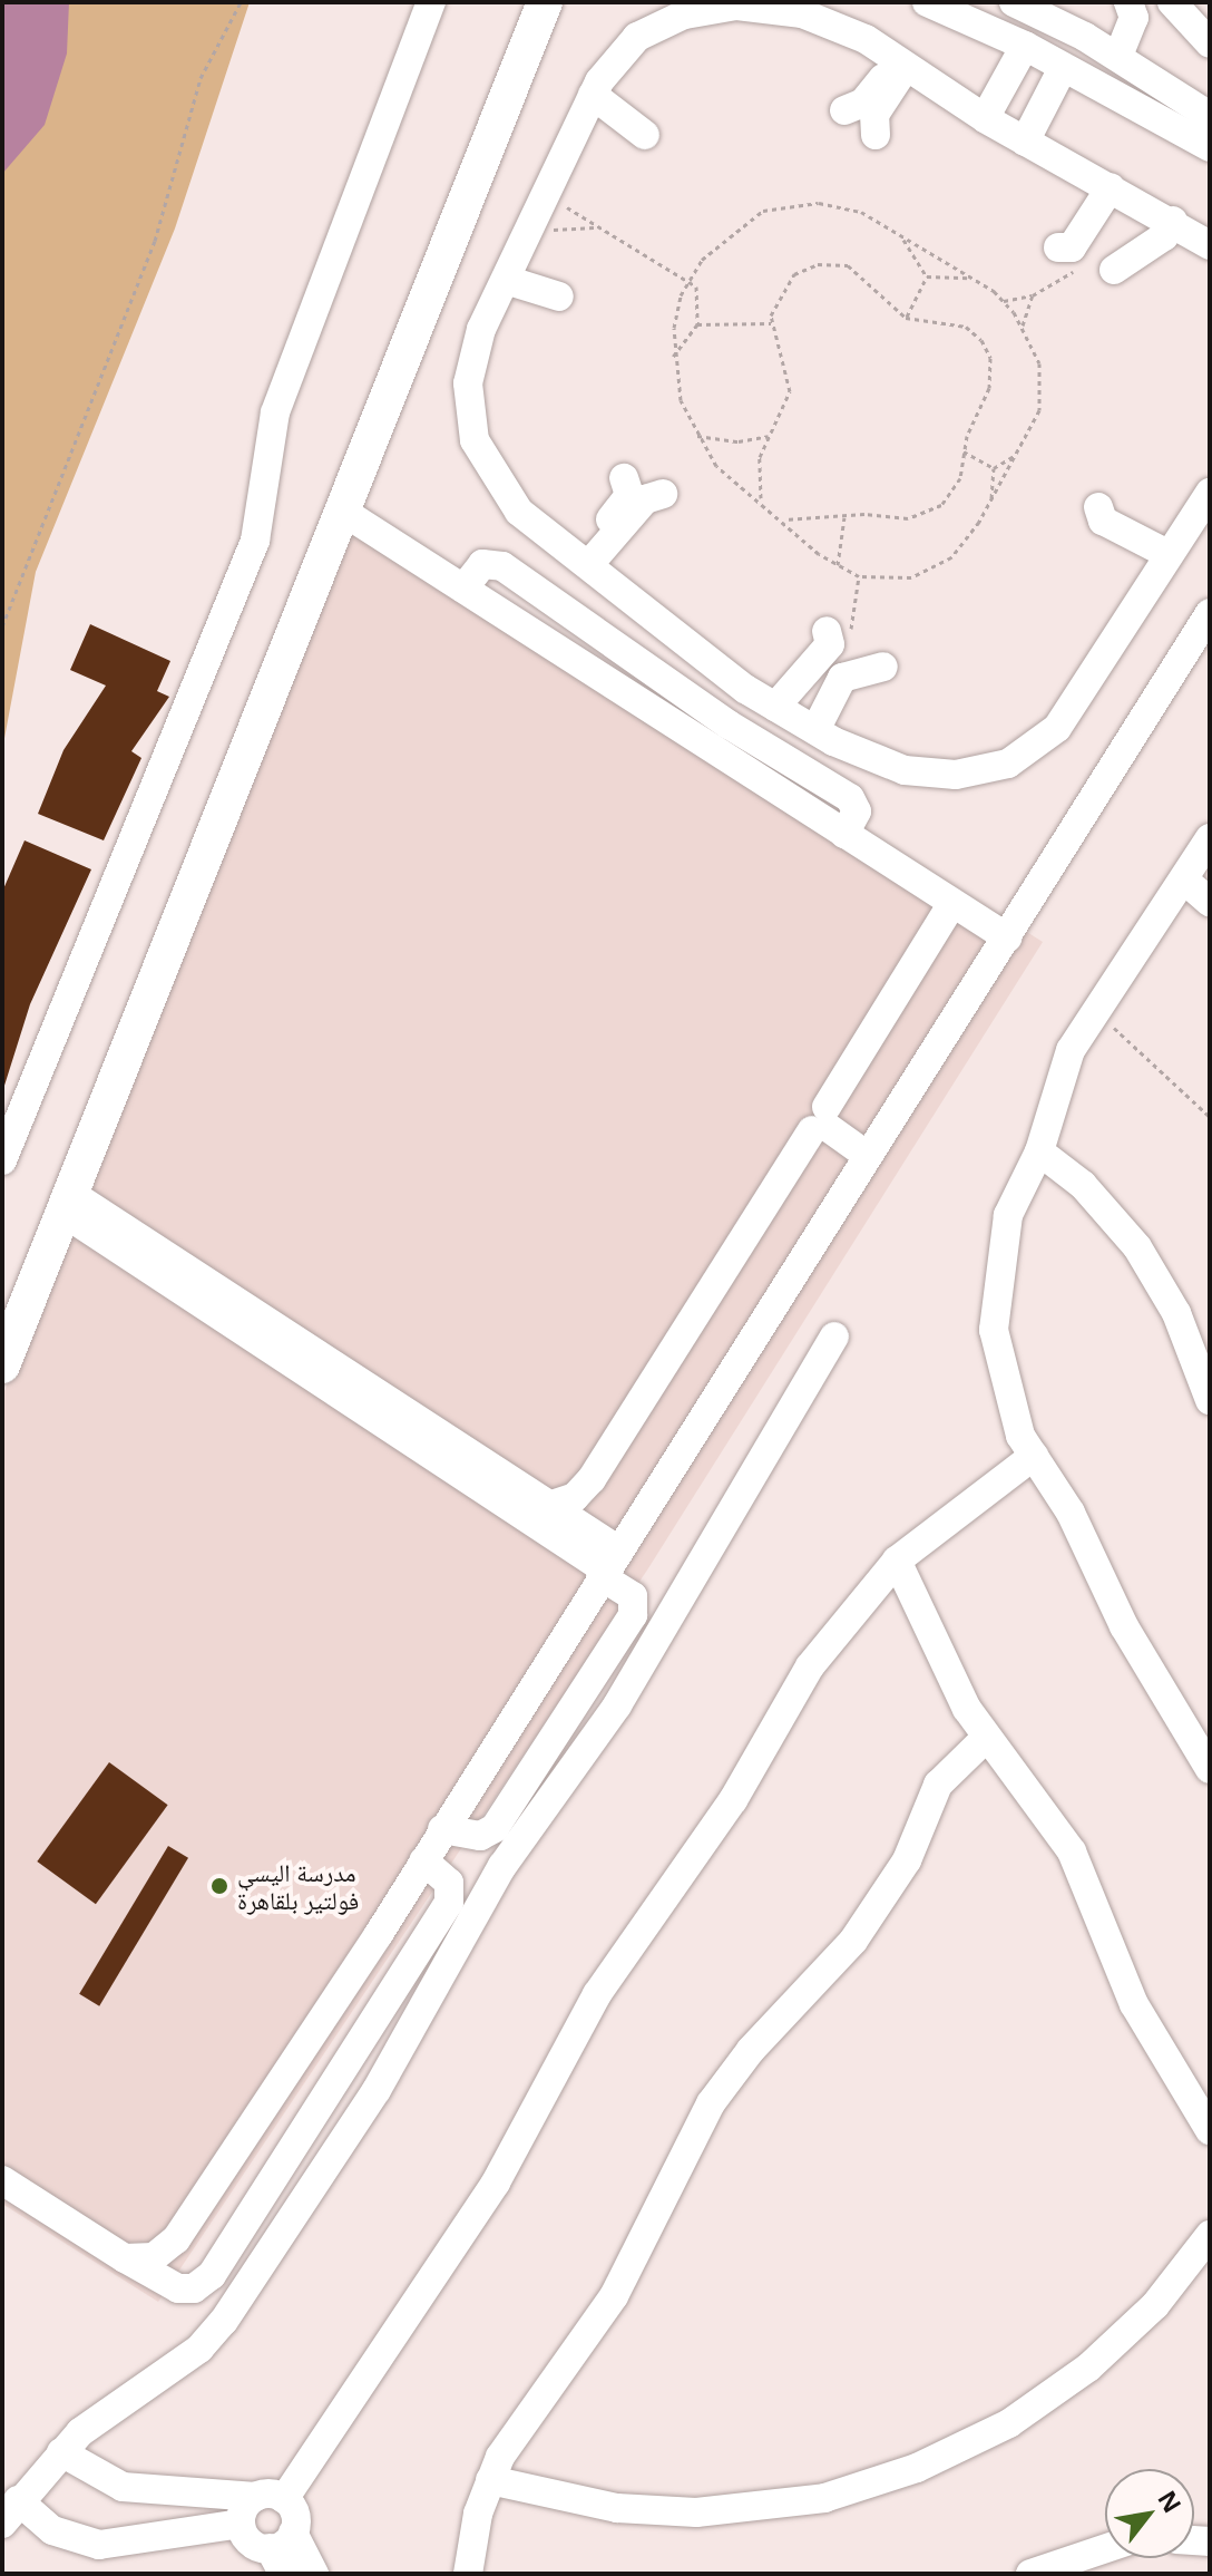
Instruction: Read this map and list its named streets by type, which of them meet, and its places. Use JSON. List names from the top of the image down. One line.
{"places":["مدرسة اليسي فولتير بلقاهرة"],"north":"top right"}
